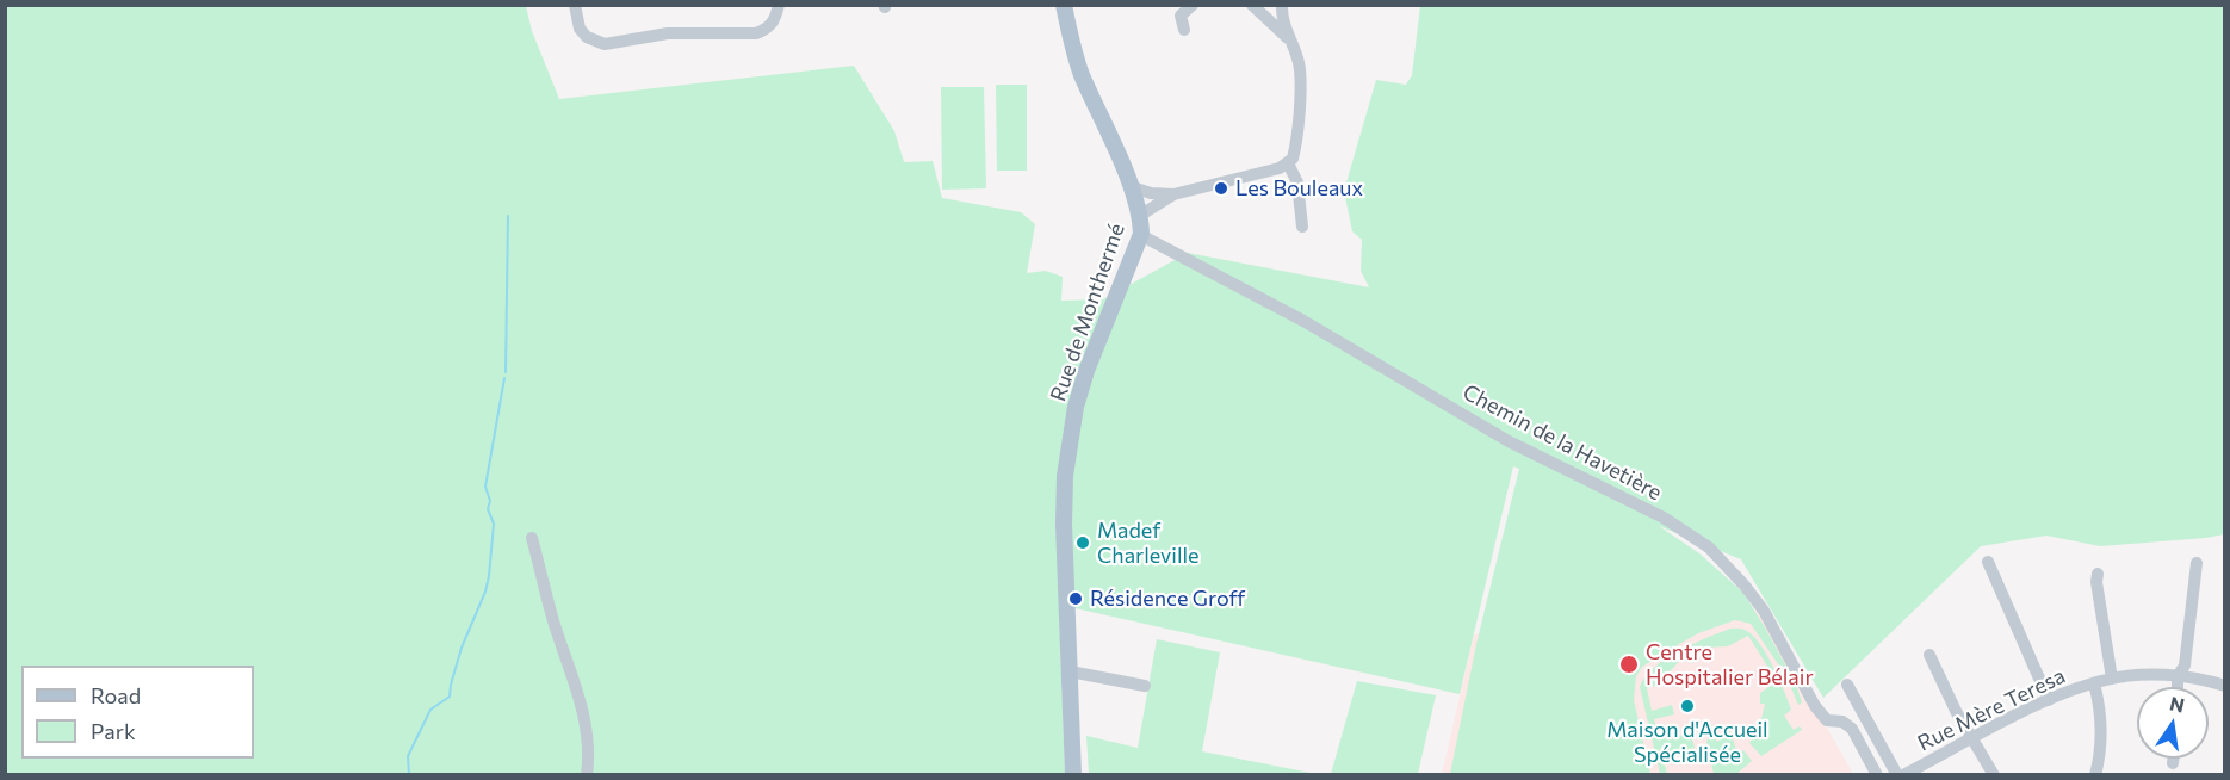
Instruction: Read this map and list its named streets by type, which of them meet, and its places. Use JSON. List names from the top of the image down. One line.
{"streets":{"main road":["Rue de Monthermé"],"street":["Chemin de la Havetière","Rue Mère Teresa"]},"crossings":[["Rue de Monthermé","Chemin de la Havetière"]],"places":["Les Bouleaux","Madef Charleville","Résidence Groff","Centre Hospitalier Bélair","Maison d'Accueil Spécialisée"],"legend":["Road","Park"],"north":"top"}
